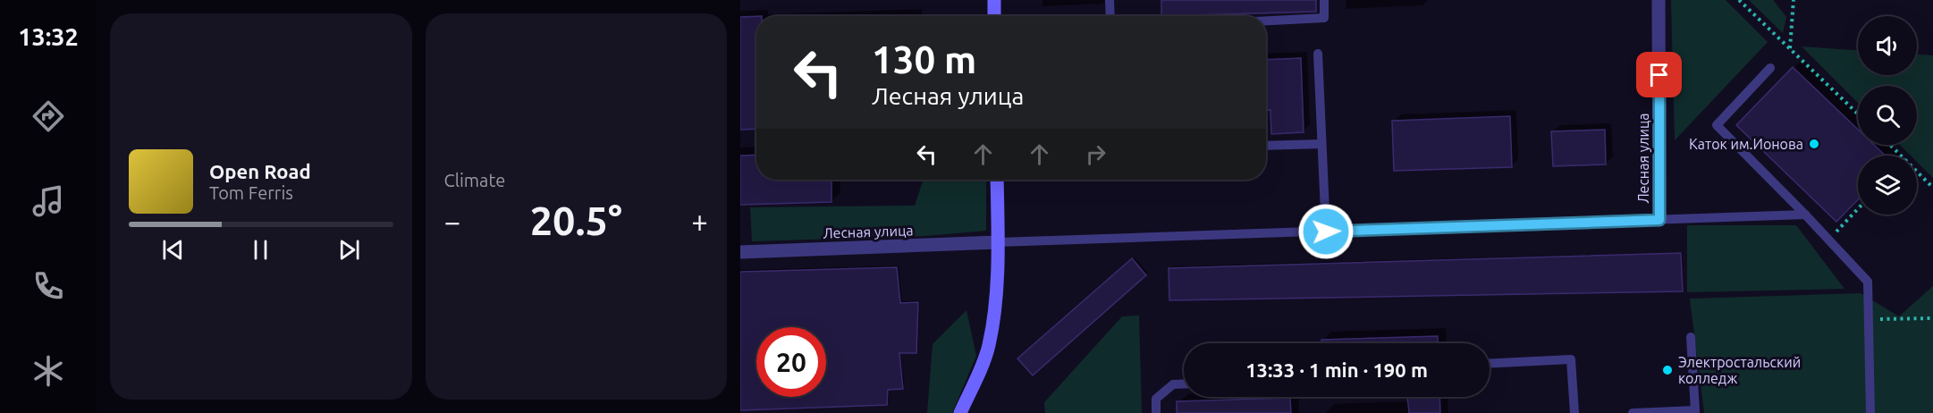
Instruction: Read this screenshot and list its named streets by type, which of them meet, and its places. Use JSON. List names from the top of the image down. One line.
{"streets":{"street":["Лесная улица"]},"places":["Каток им.Ионова","Электростальский колледж"],"page":{"tabs":"13:32","tile":"Climate","turn":["130 m","Лесная улица"],"song":["Open Road","Tom Ferris"],"heat":["−","20.5°","+"],"limit":"20","trip":"13:33 · 1 min · 190 m"}}
